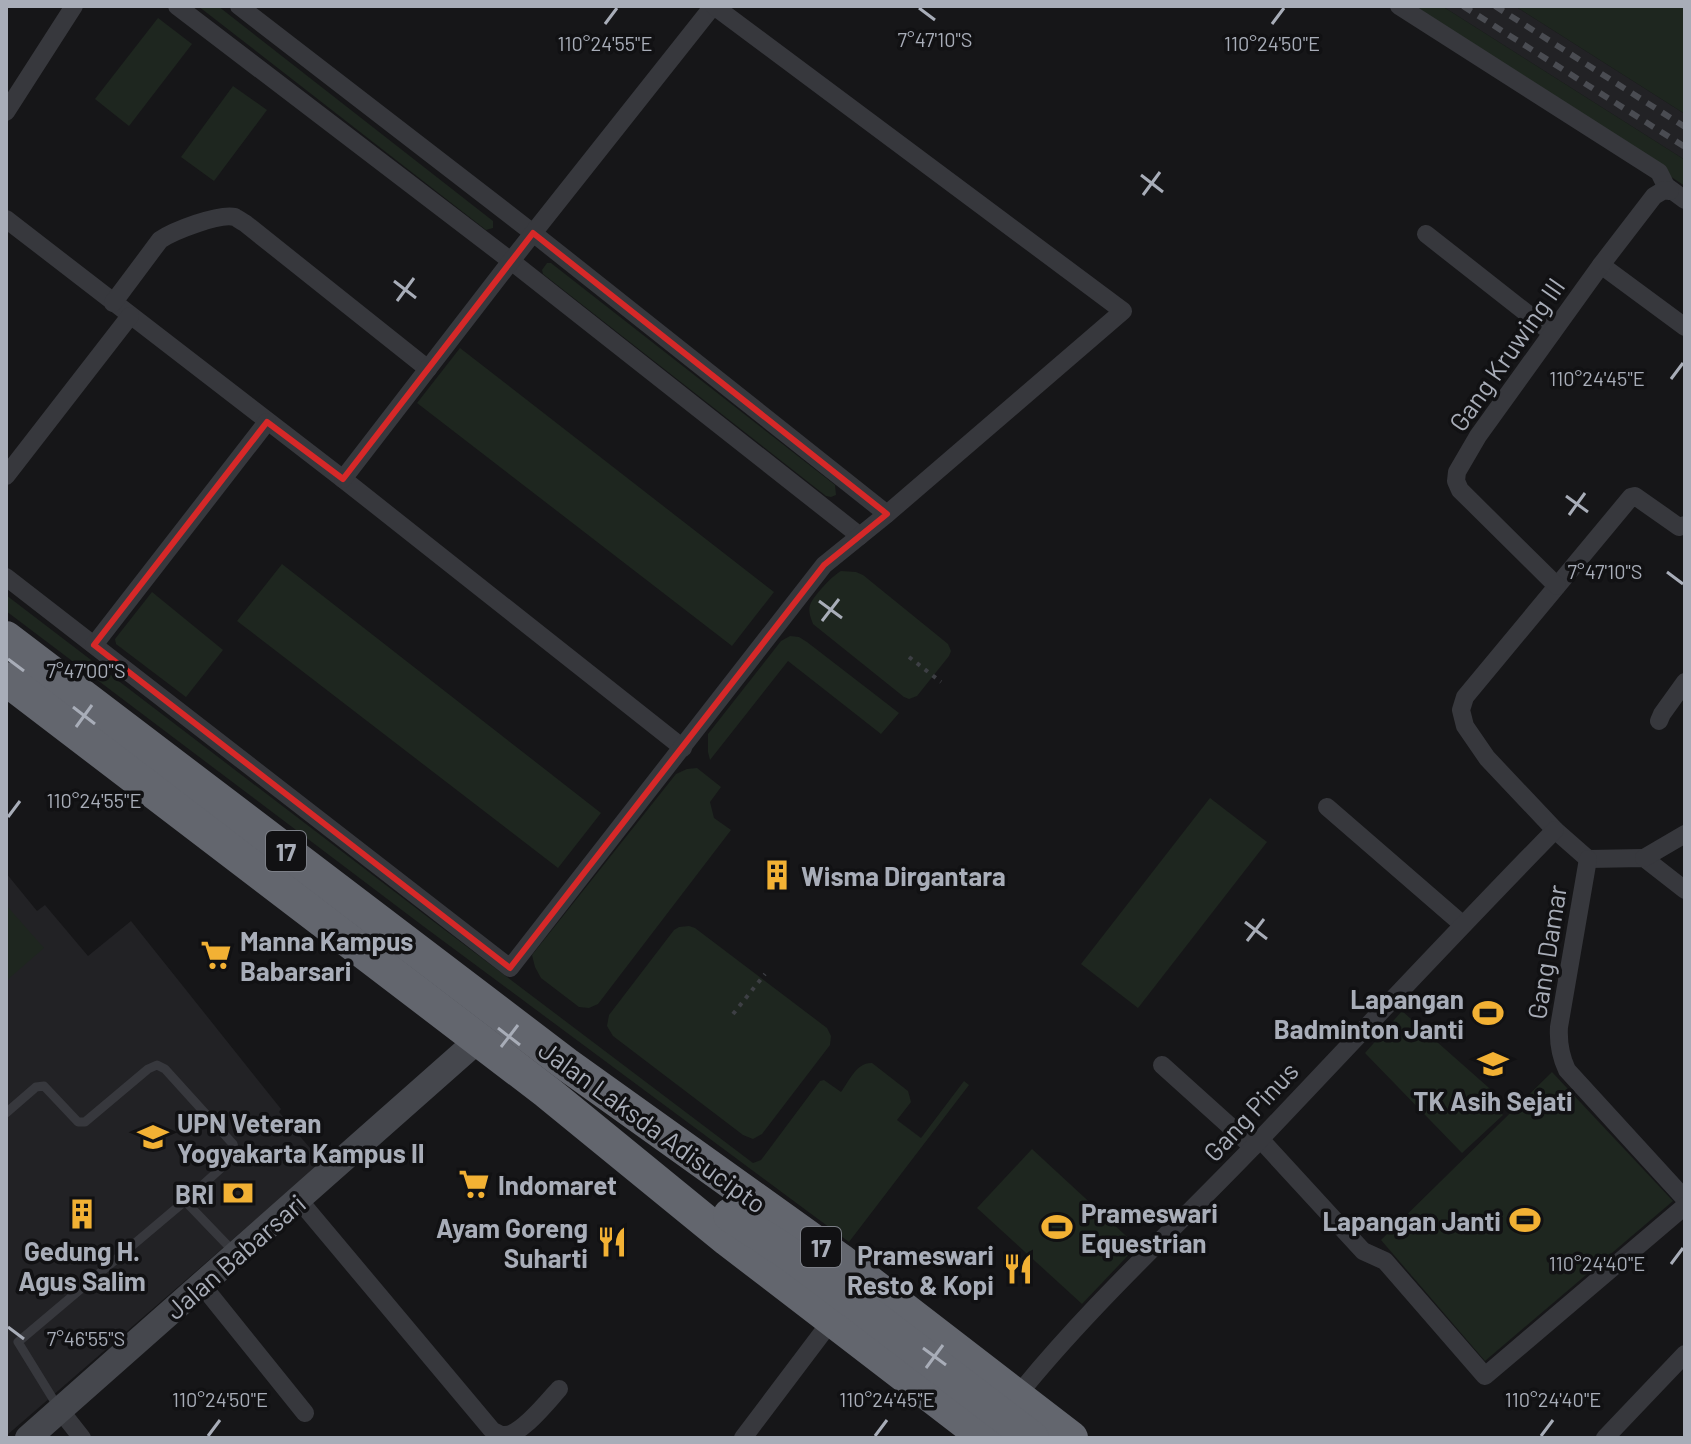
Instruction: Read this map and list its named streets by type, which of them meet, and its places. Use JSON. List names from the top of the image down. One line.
{"streets":{"highway":["17","Jalan Laksda Adisucipto"],"street":["Gang Kruwing III","Gang Damar","Gang Pinus","Jalan Babarsari"]},"crossings":[["17","Jalan Laksda Adisucipto"],["Gang Pinus","Jalan Laksda Adisucipto"],["Jalan Laksda Adisucipto","Jalan Babarsari"]],"places":{"building":["Wisma Dirgantara","Gedung H. Agus Salim"],"supermarket":["Manna Kampus Babarsari","Indomaret"],"sports":["Lapangan Badminton Janti","Lapangan Janti","Prameswari Equestrian"],"school or university":["TK Asih Sejati","UPN Veteran Yogyakarta Kampus II"],"bank":["BRI"],"restaurant":["Ayam Goreng Suharti","Prameswari Resto & Kopi"]},"coordinates":["7°47'10\"S","110°24'55\"E","110°24'50\"E","110°24'45\"E","7°47'00\"S","110°24'40\"E","7°46'55\"S"]}
